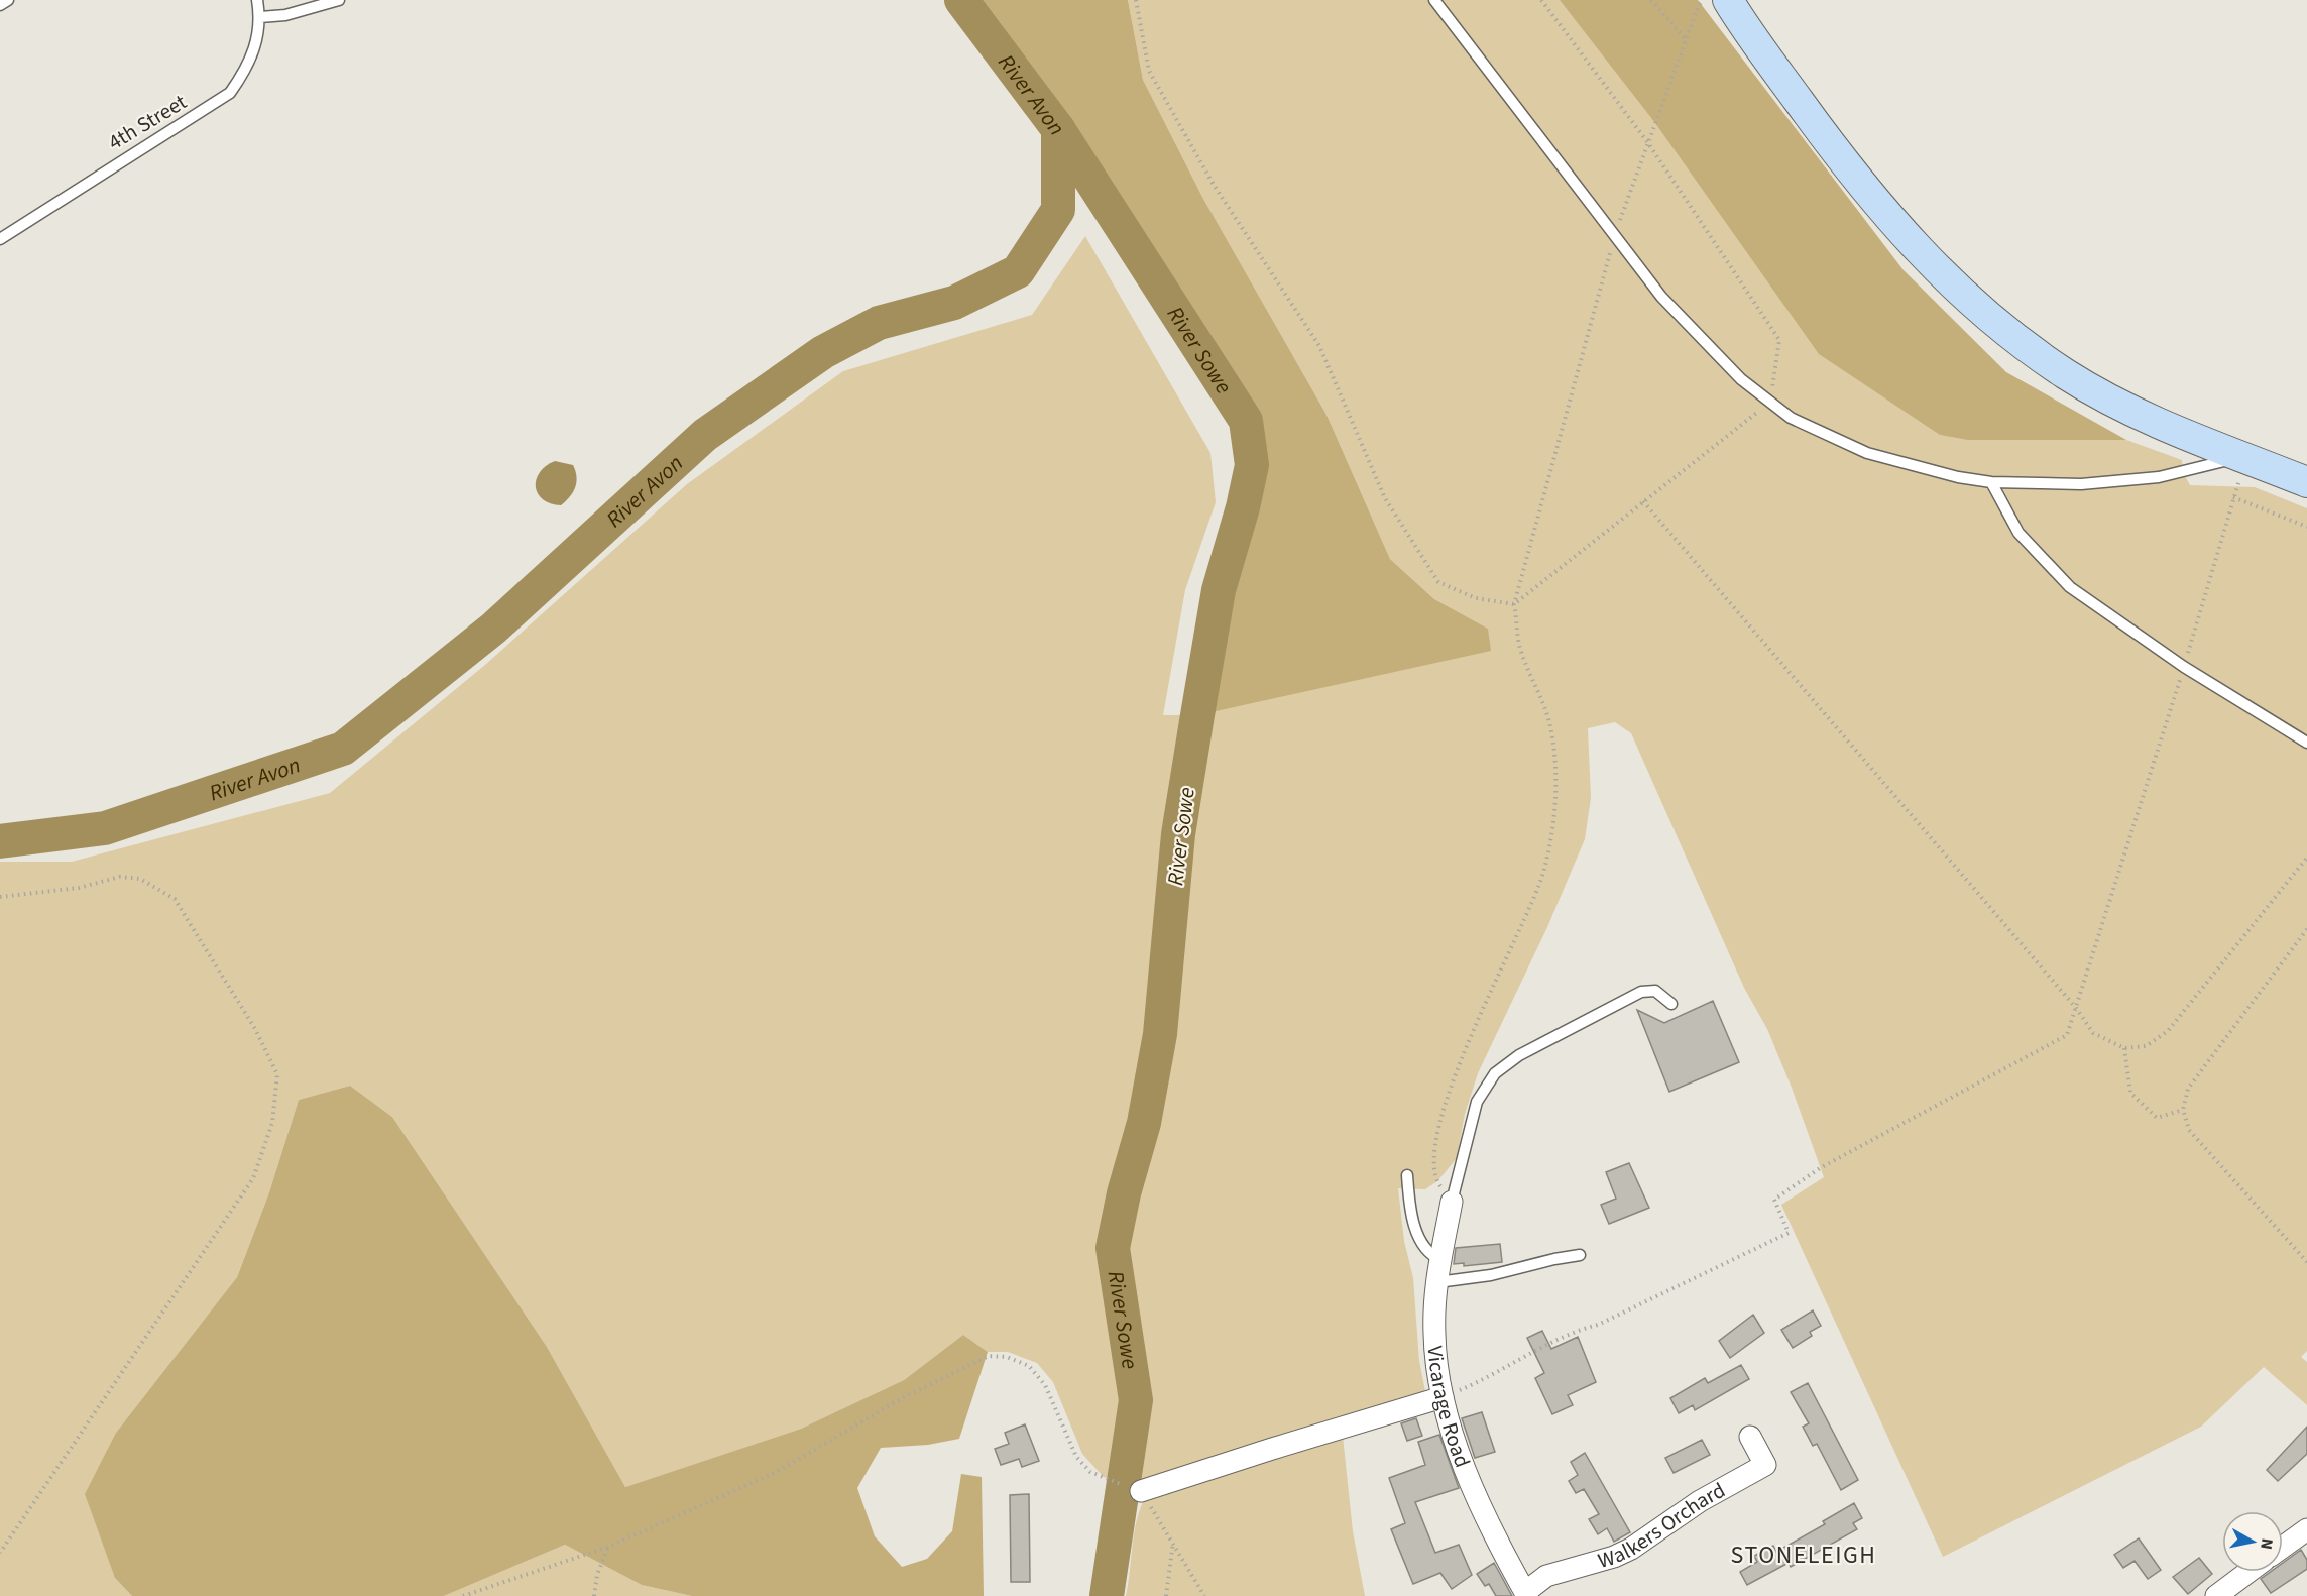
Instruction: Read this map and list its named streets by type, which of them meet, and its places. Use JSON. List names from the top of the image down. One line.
{"streets":{"street":["Vicarage Road","Walkers Orchard"],"lane":["4th Street"]},"crossings":[["Vicarage Road","Walkers Orchard"]],"districts":["STONELEIGH"],"water":["River Avon","River Sowe"],"north":"right"}
